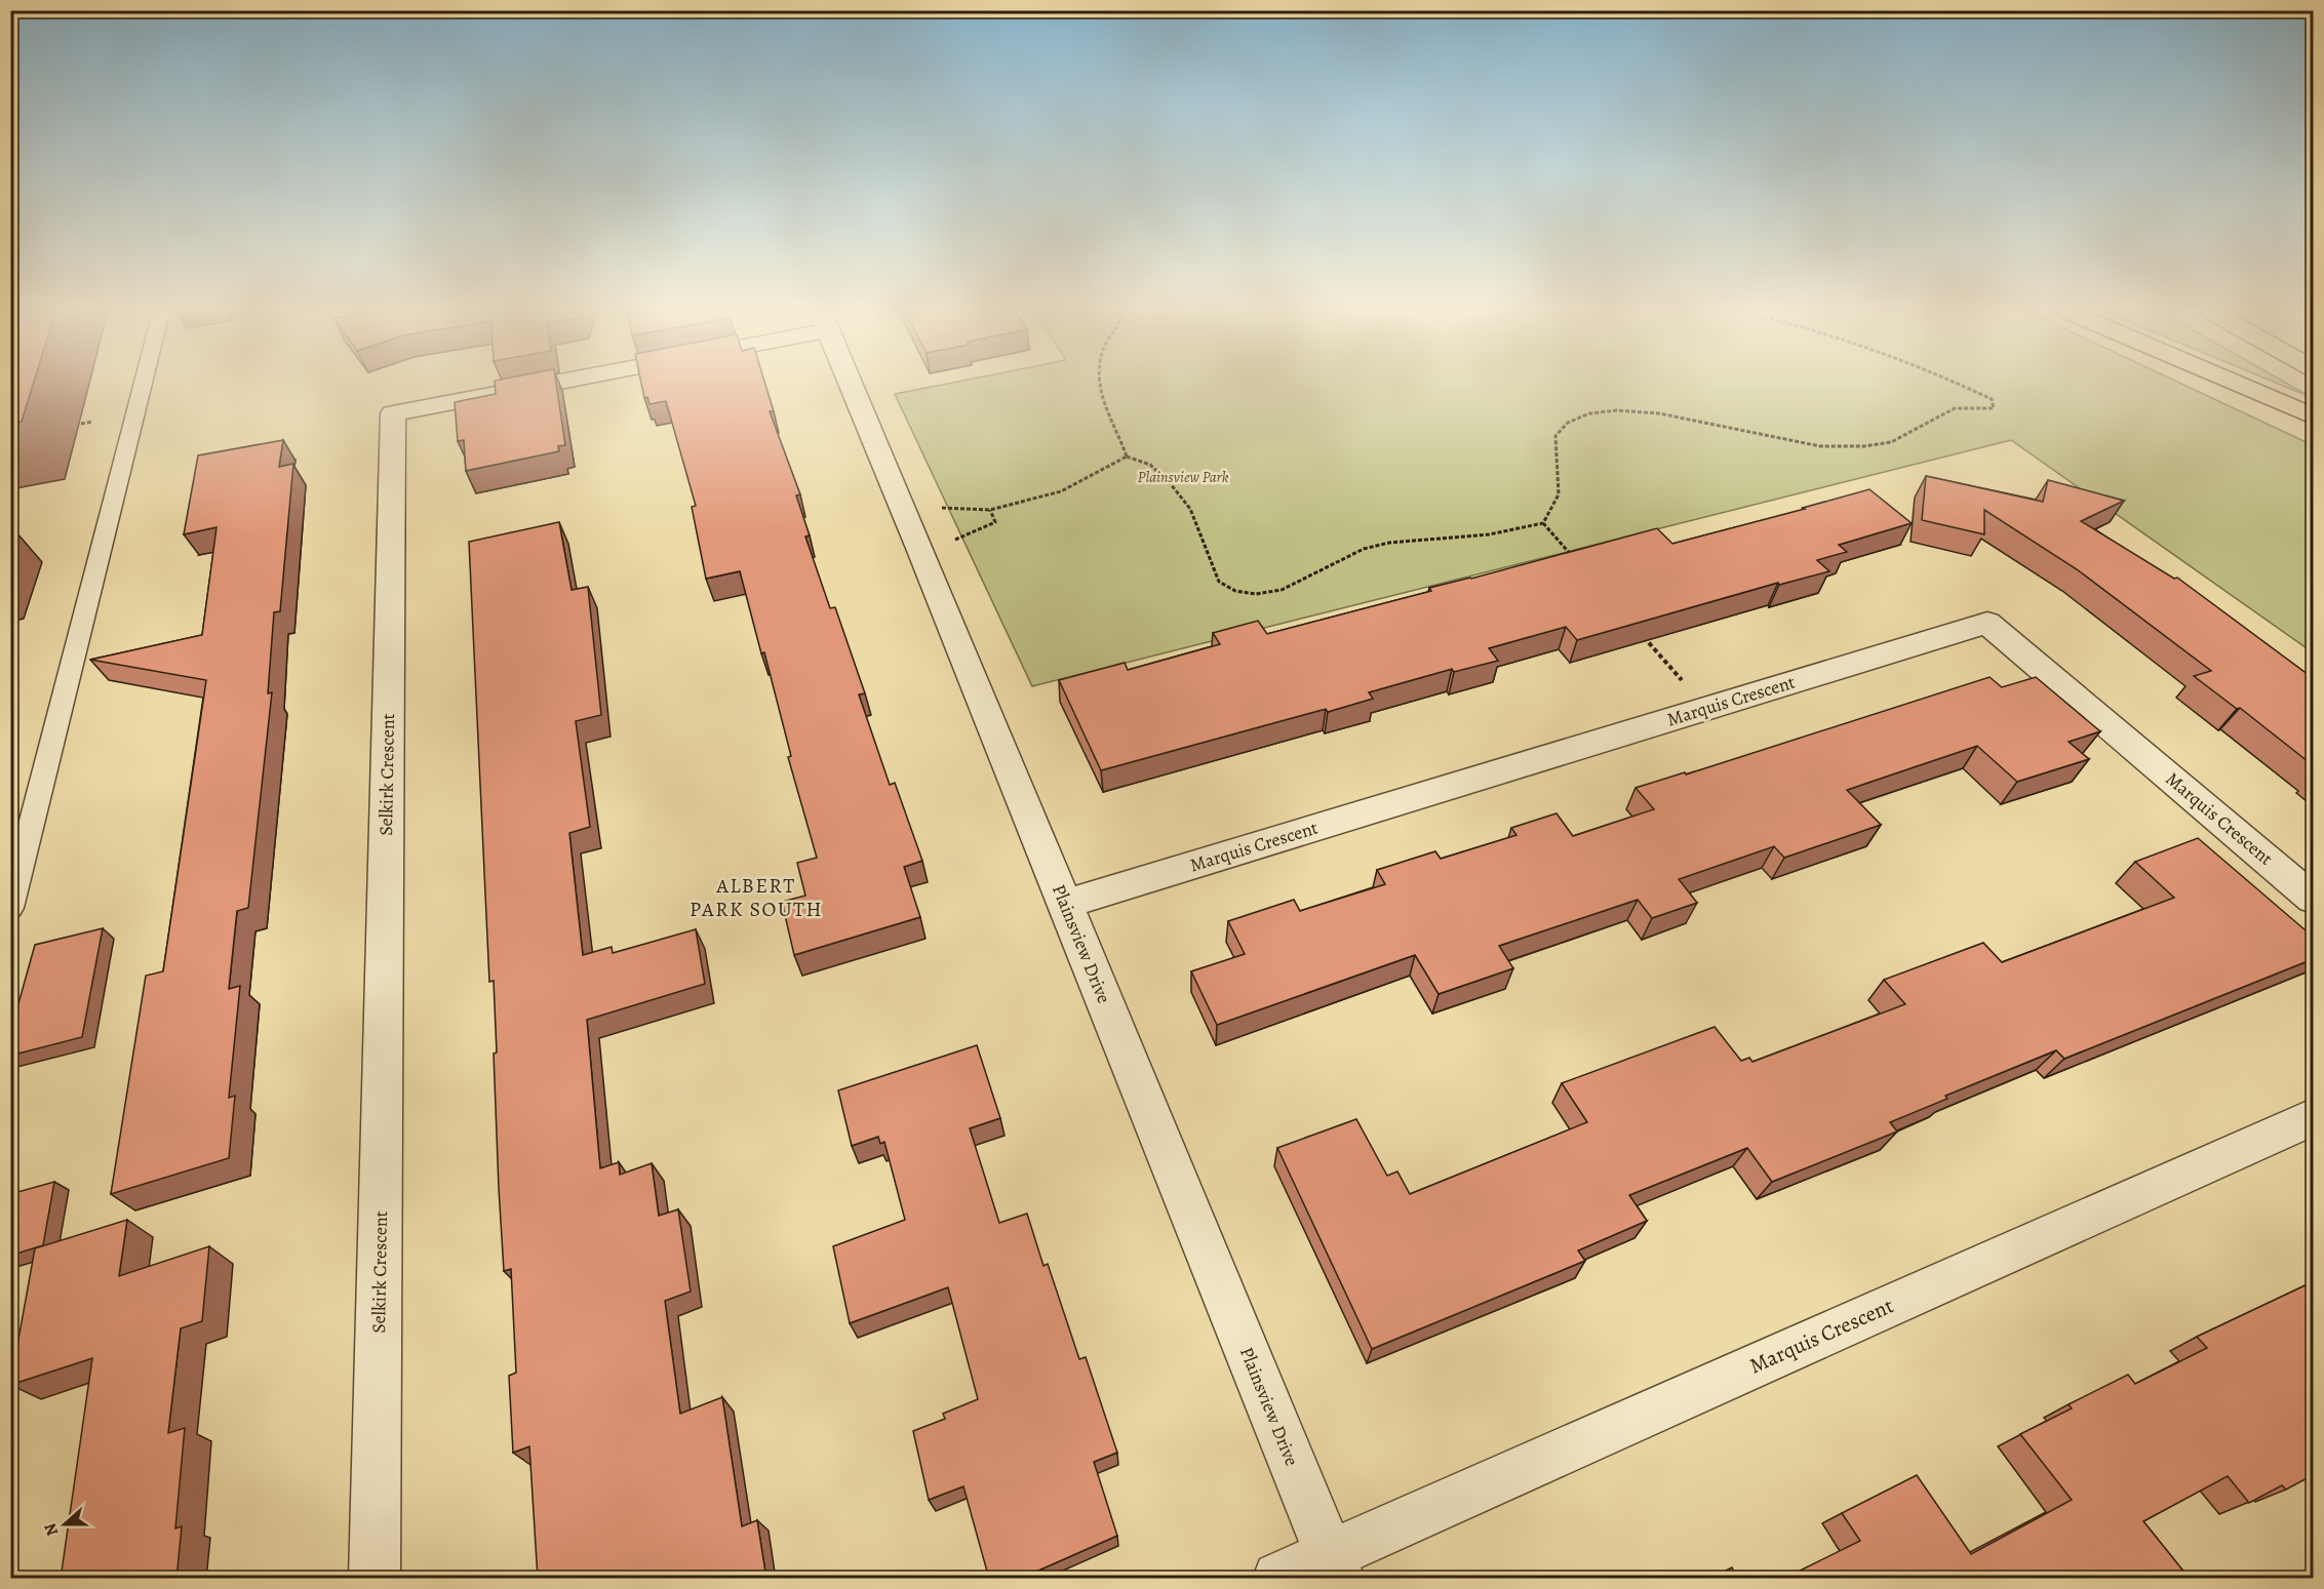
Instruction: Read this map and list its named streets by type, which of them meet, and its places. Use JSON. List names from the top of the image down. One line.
{"streets":{"street":["Marquis Crescent","Selkirk Crescent","Plainsview Drive"]},"crossings":[["Marquis Crescent","Plainsview Drive"]],"districts":["ALBERT PARK SOUTH"],"parks":["Plainsview Park"],"north":"left"}
